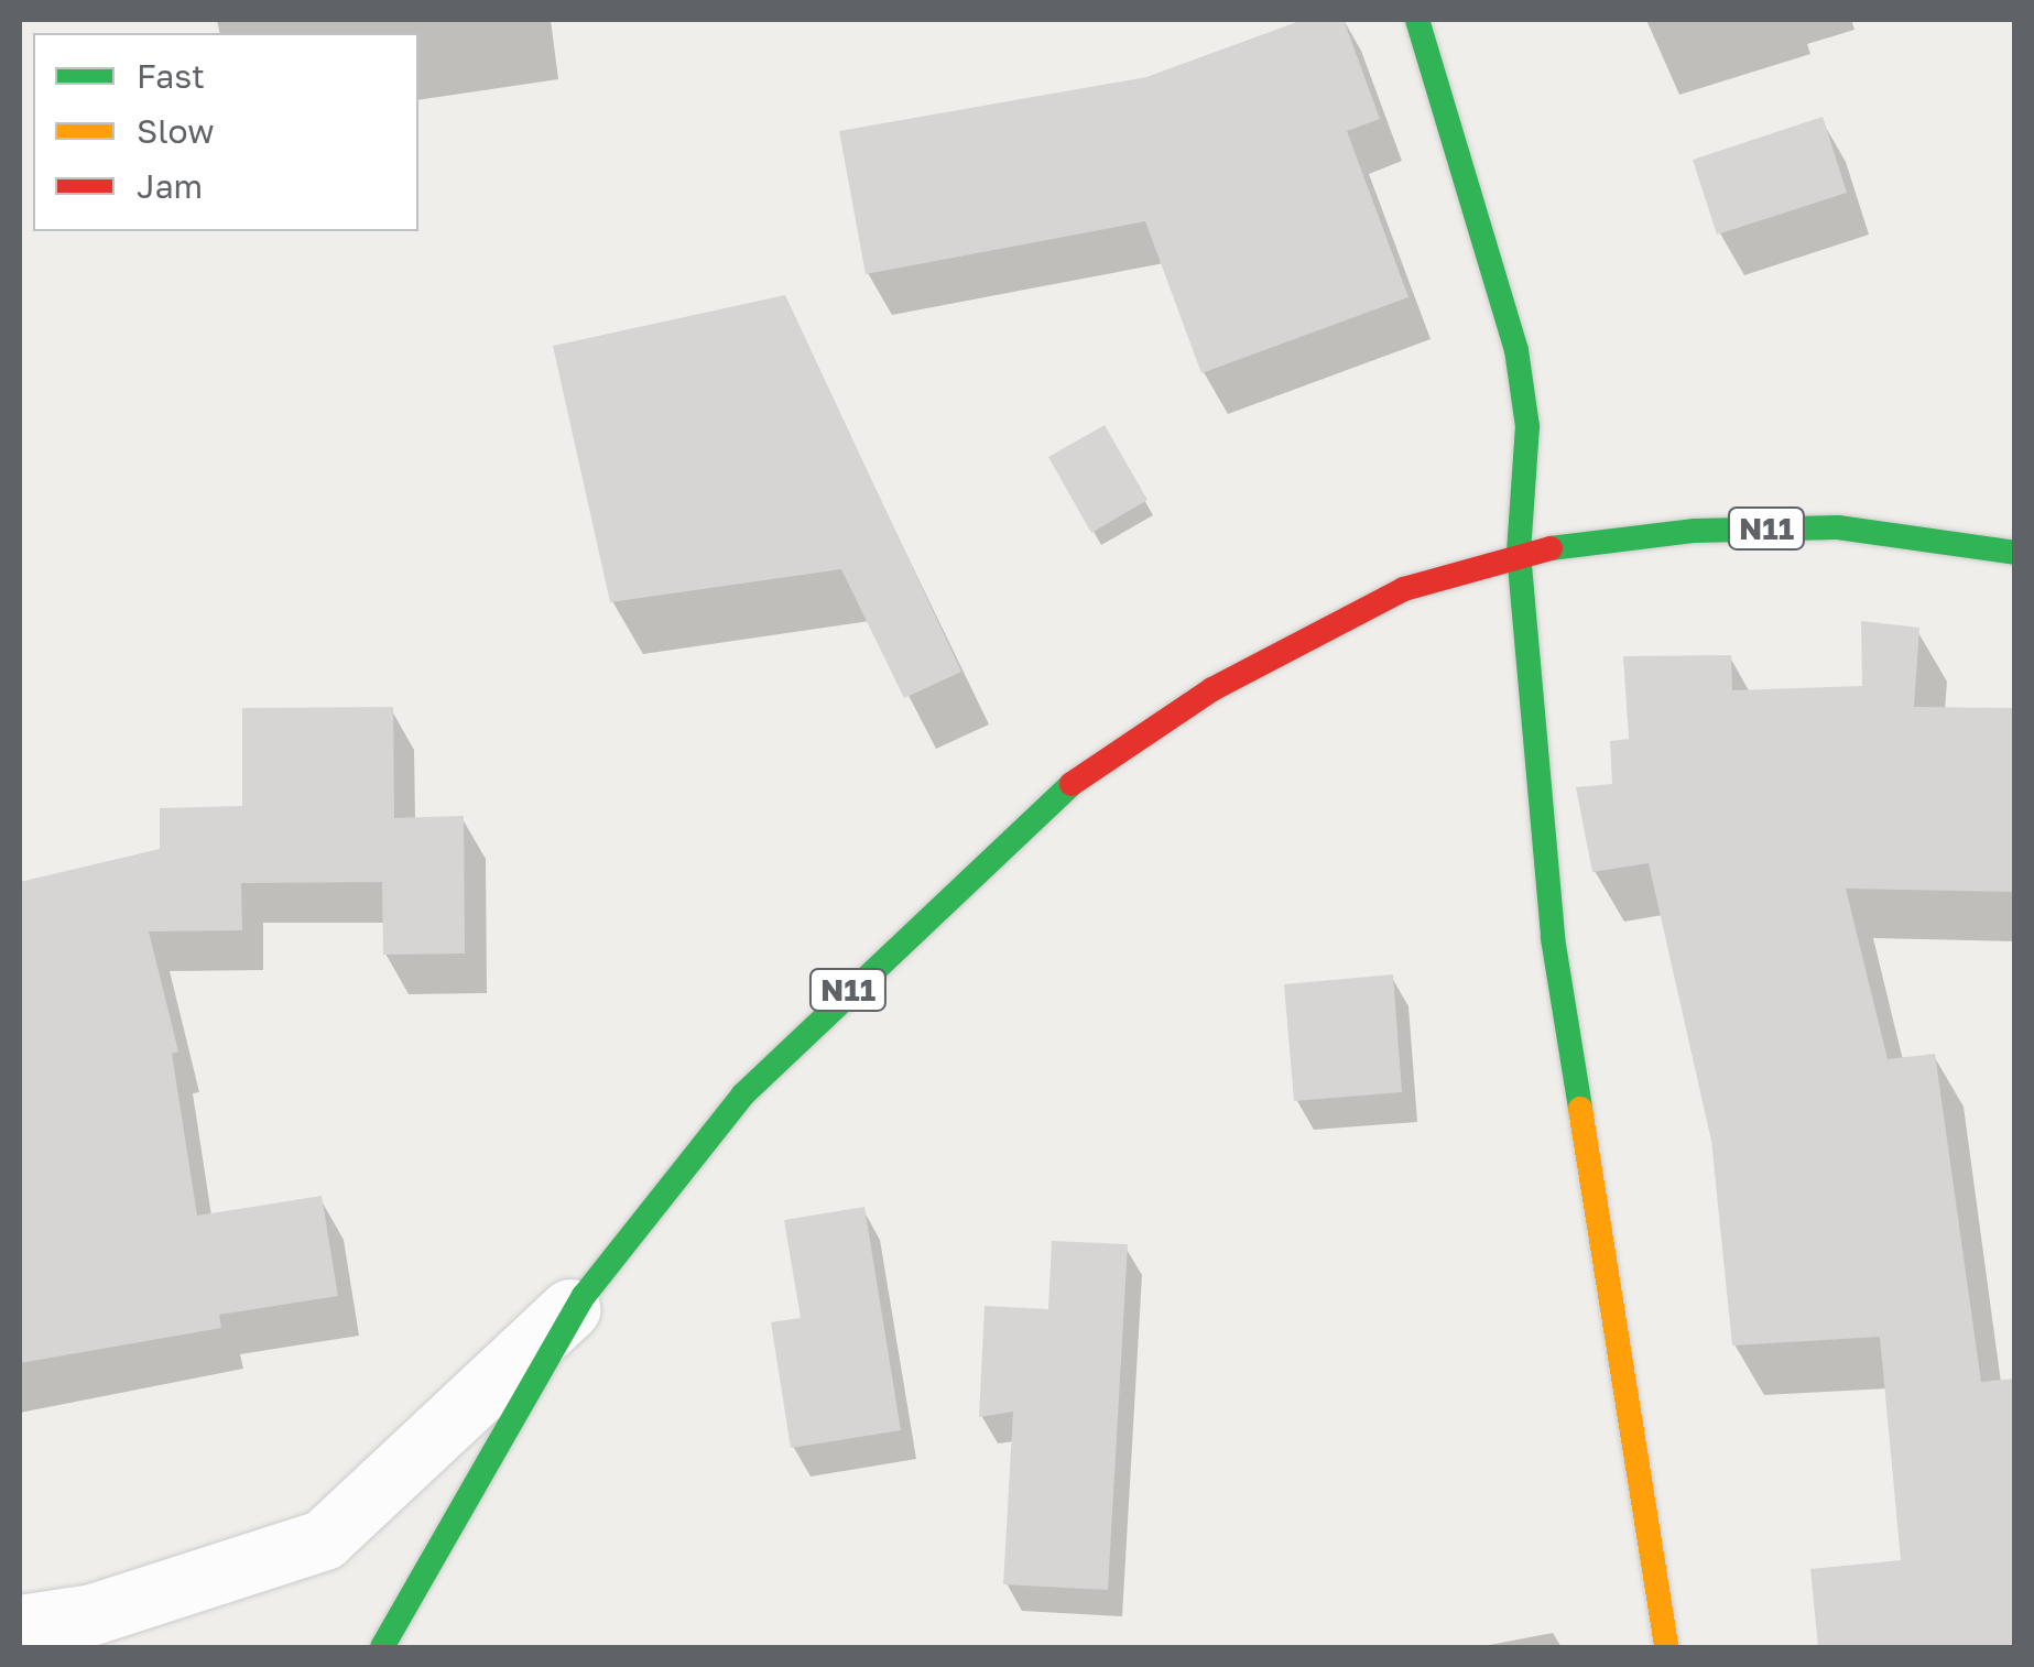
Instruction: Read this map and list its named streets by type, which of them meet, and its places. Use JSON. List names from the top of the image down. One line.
{"streets":{"main road":["N11"]},"legend":["Fast","Slow","Jam"]}
